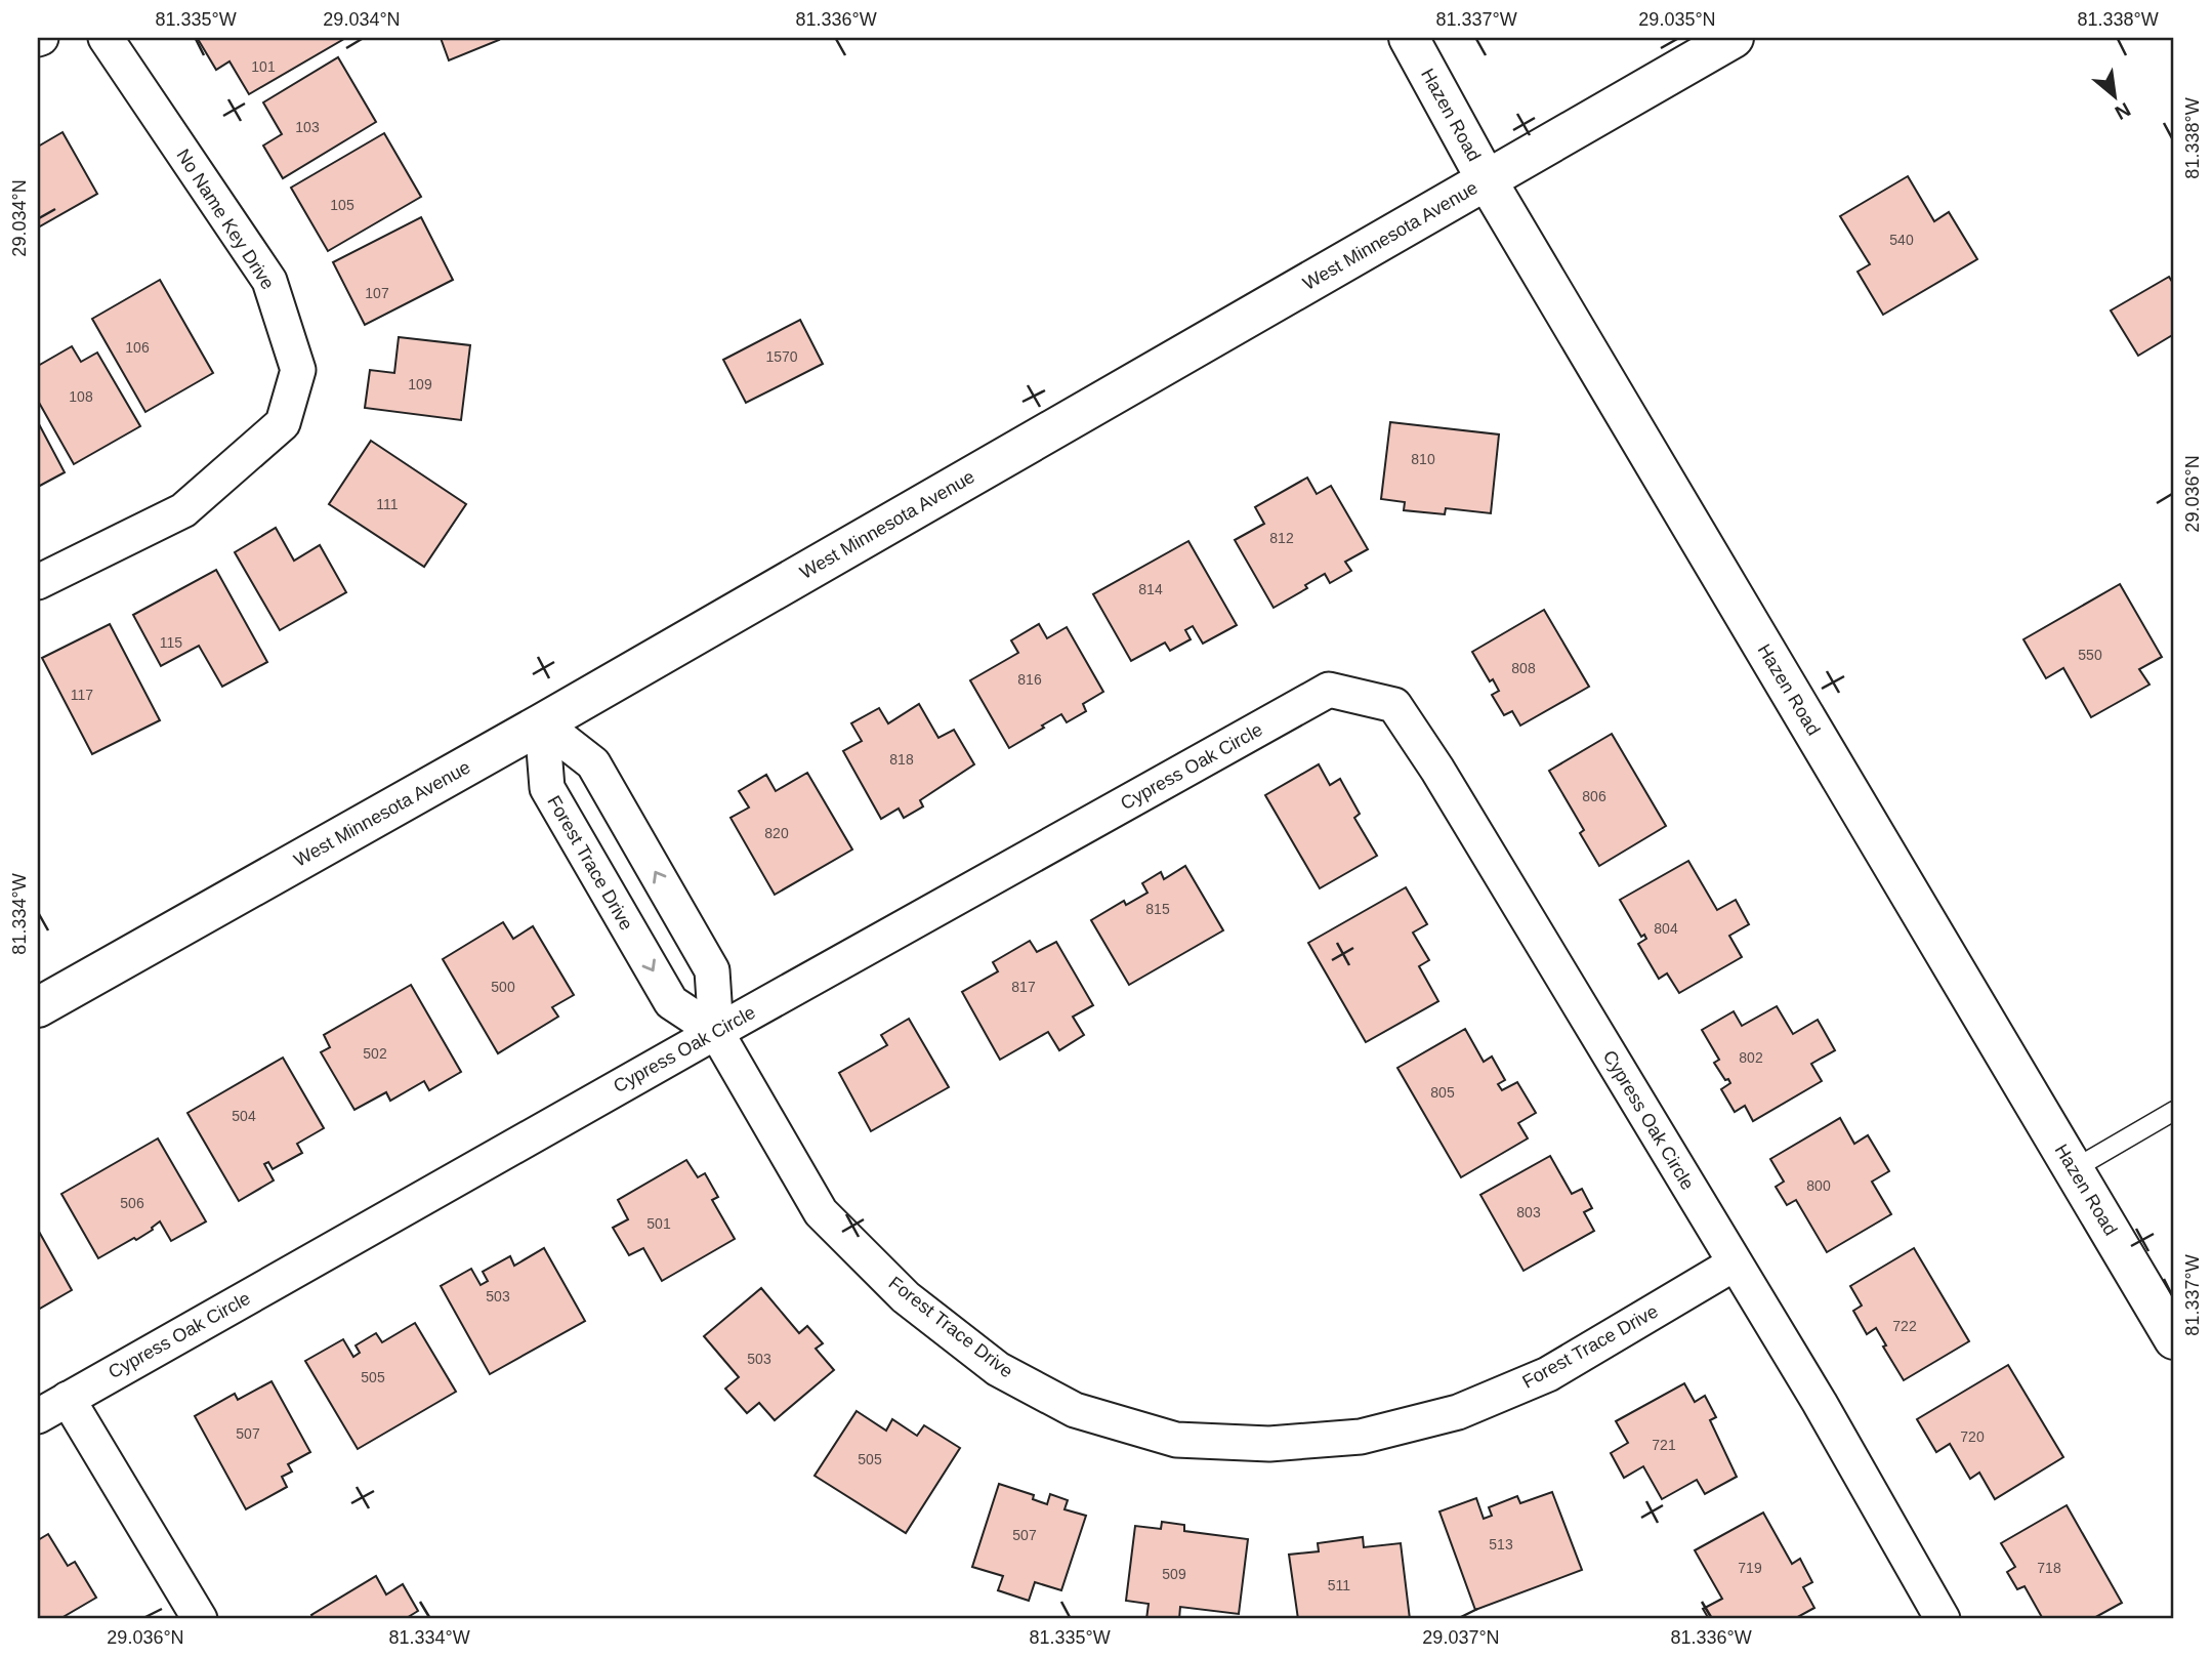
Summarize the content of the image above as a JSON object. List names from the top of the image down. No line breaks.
{"streets":{"street":["Hazen Road","No Name Key Drive","West Minnesota Avenue","Cypress Oak Circle","Forest Trace Drive"]},"crossings":[["Hazen Road","West Minnesota Avenue"],["West Minnesota Avenue","Forest Trace Drive"],["Cypress Oak Circle","Forest Trace Drive"]],"house_numbers":["101","103","105","540","107","106","1570","109","108","810","111","812","814","115","550","808","816","117","818","806","820","815","804","500","817","502","802","805","504","800","506","803","501","503","722","503","505","507","720","721","505","507","513","719","718","509","511"],"north":"bottom right","coordinates":["81.335°W","29.034°N","81.336°W","81.337°W","29.035°N","81.338°W","29.036°N","81.334°W","29.037°N"]}
